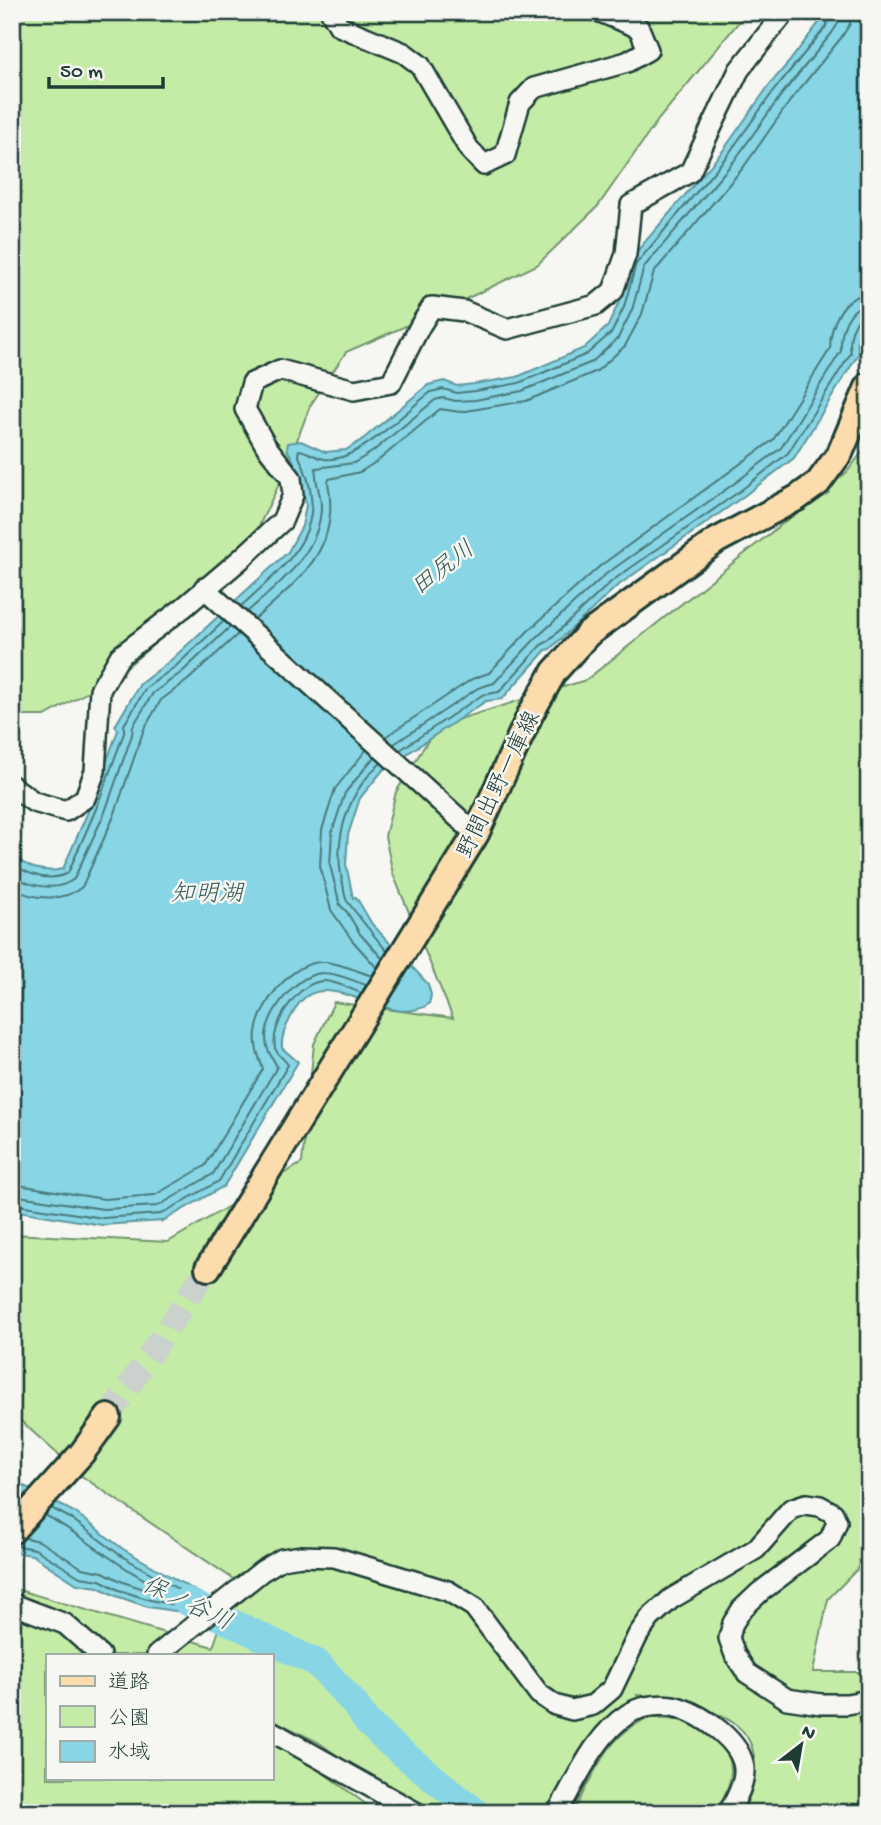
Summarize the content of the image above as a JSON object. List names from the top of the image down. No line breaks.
{"streets":{"main road":["野間出野一庫線"]},"water":["田尻川","知明湖","保ノ谷川"],"legend":["道路","公園","水域"],"scale_bar":"50 m","north":"top right"}
